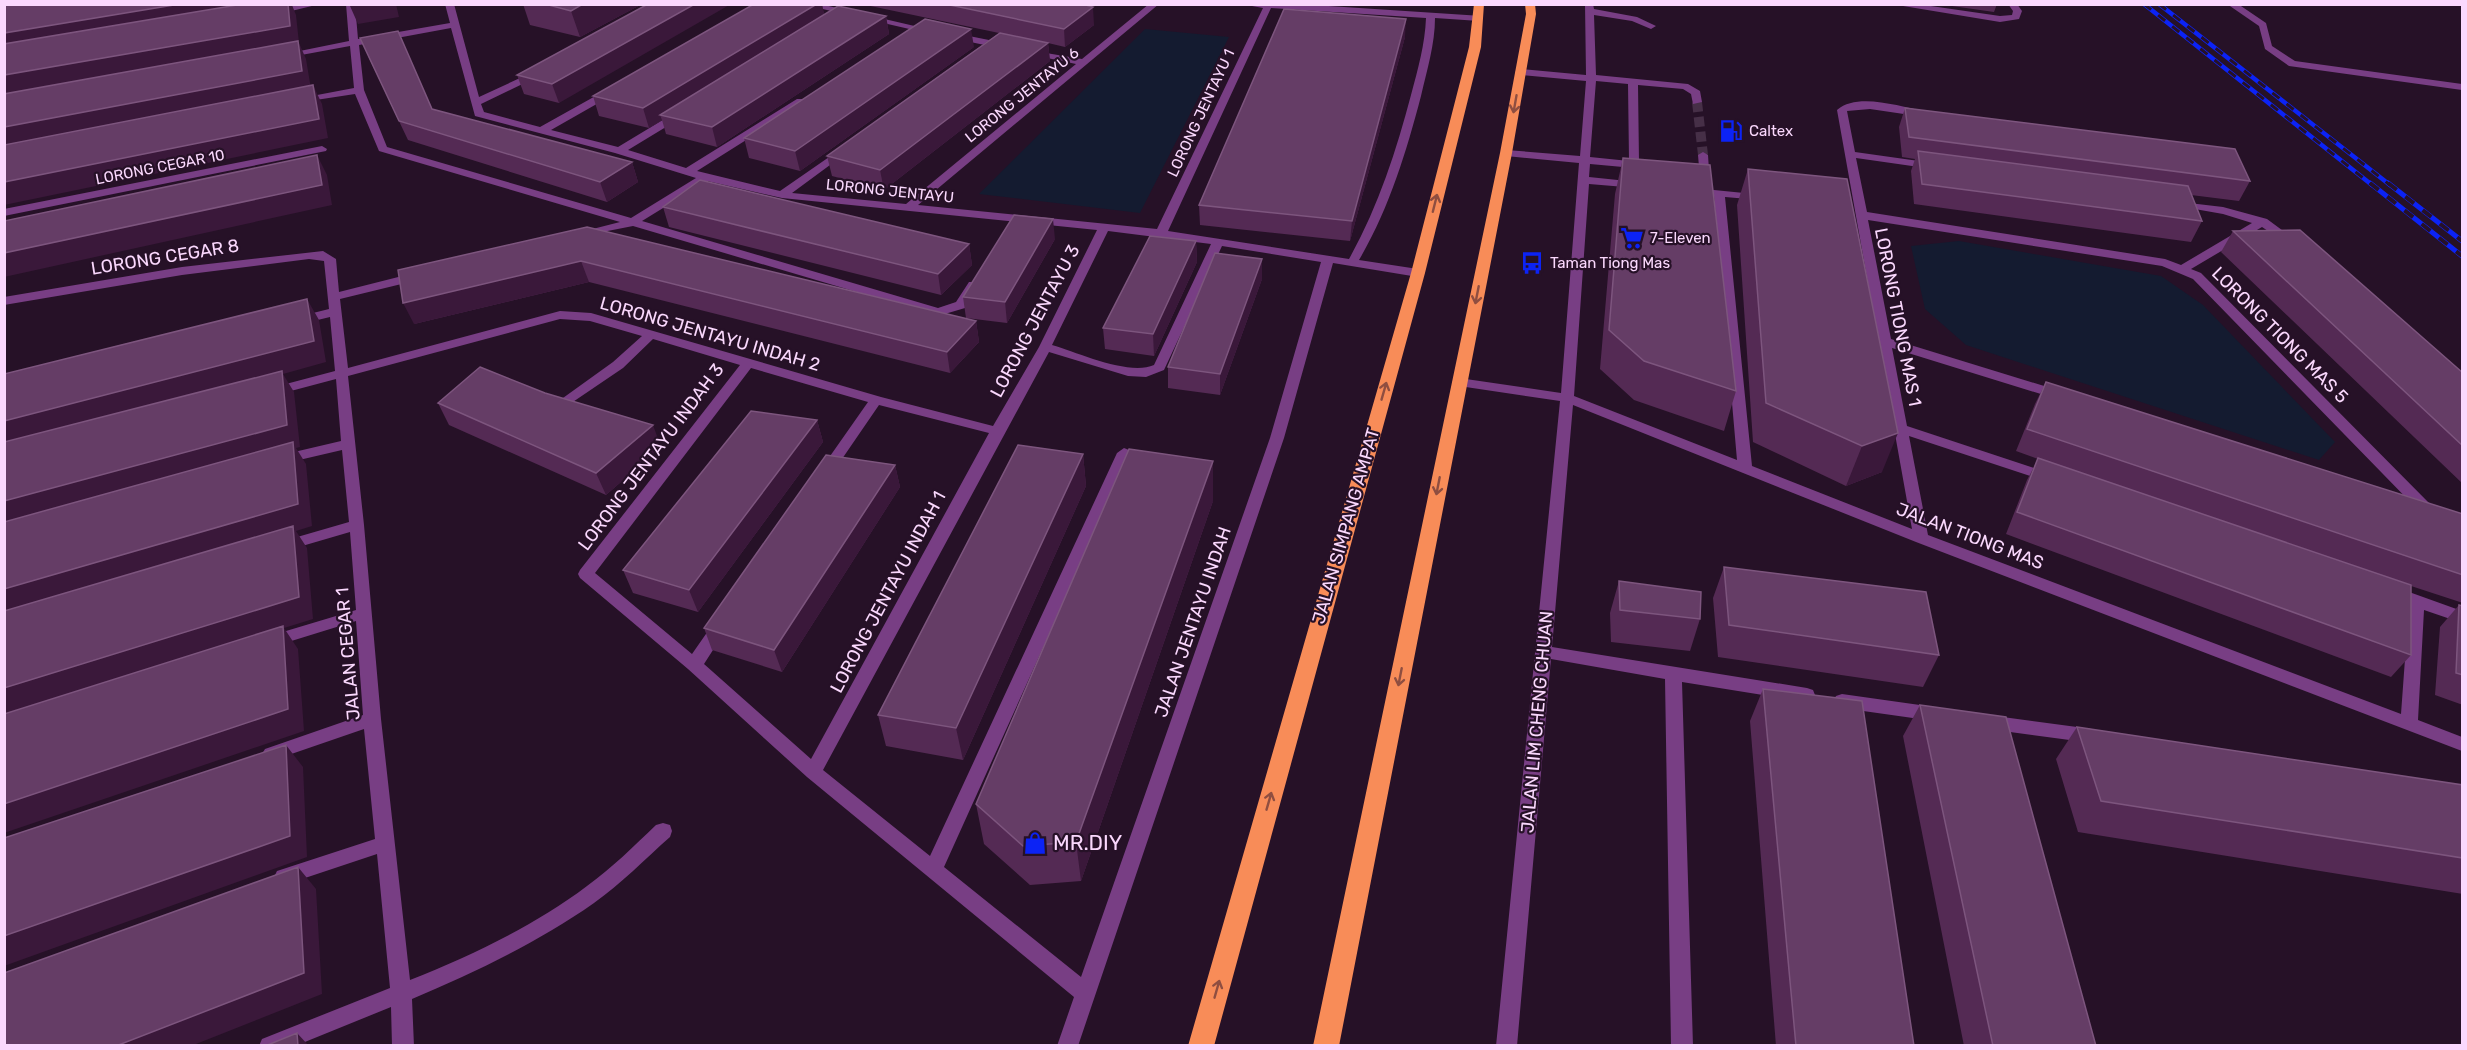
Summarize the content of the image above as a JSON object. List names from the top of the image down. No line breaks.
{"streets":{"highway":["JALAN SIMPANG AMPAT"],"street":["LORONG JENTAYU 6","LORONG JENTAYU 1","LORONG CEGAR 10","LORONG JENTAYU","LORONG CEGAR 8","LORONG TIONG MAS 1","LORONG JENTAYU 3","LORONG JENTAYU INDAH 2","LORONG TIONG MAS 5","LORONG JENTAYU INDAH 3","JALAN TIONG MAS","LORONG JENTAYU INDAH 1","JALAN JENTAYU INDAH","JALAN CEGAR 1","JALAN LIM CHENG CHUAN"]},"crossings":[["LORONG JENTAYU 6","LORONG JENTAYU"],["LORONG JENTAYU 1","LORONG JENTAYU"],["LORONG JENTAYU","LORONG JENTAYU 3"],["LORONG JENTAYU","JALAN SIMPANG AMPAT"],["LORONG JENTAYU","JALAN JENTAYU INDAH"],["LORONG CEGAR 8","JALAN CEGAR 1"],["LORONG TIONG MAS 1","LORONG TIONG MAS 5"],["LORONG TIONG MAS 1","JALAN TIONG MAS"],["LORONG JENTAYU 3","LORONG JENTAYU INDAH 2"],["LORONG JENTAYU 3","LORONG JENTAYU INDAH 1"],["LORONG JENTAYU INDAH 2","LORONG JENTAYU INDAH 3"],["LORONG JENTAYU INDAH 2","LORONG JENTAYU INDAH 1"],["LORONG JENTAYU INDAH 2","JALAN CEGAR 1"],["JALAN TIONG MAS","JALAN LIM CHENG CHUAN"]],"places":{"fuel station":["Caltex"],"supermarket":["7-Eleven"],"bus stop":["Taman Tiong Mas"],"shop":["MR.DIY"]}}
